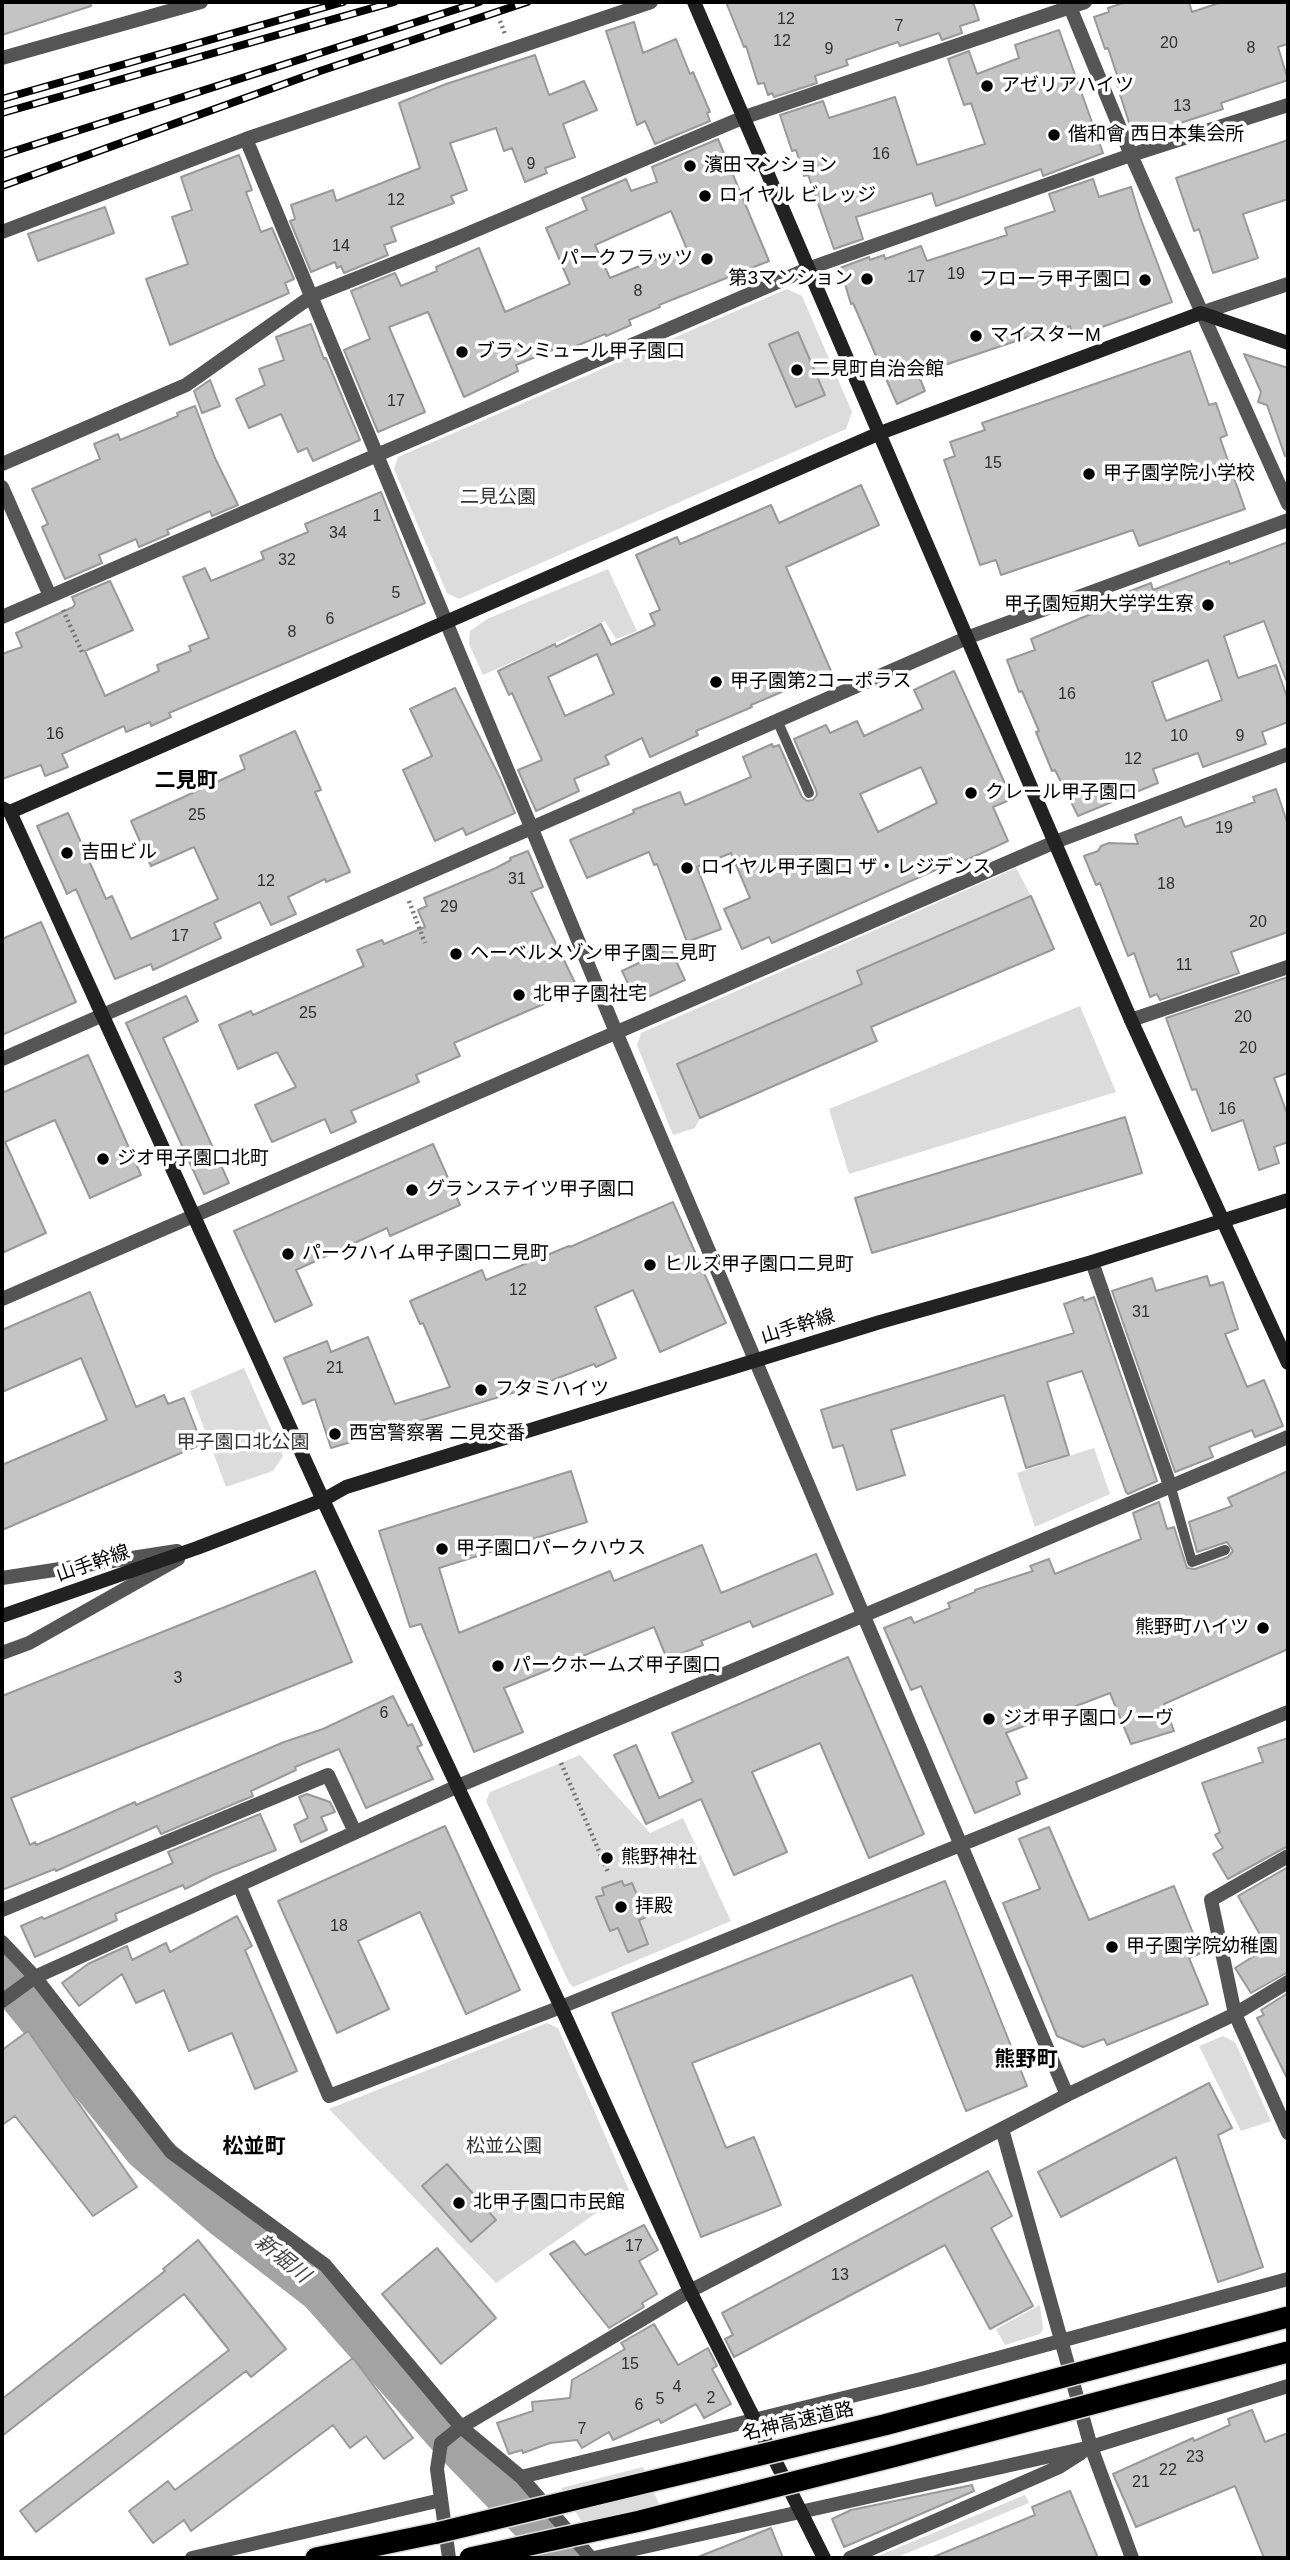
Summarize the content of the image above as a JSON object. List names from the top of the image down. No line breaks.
{"streets":{"highway":["名神高速道路"],"street":["山手幹線"]},"districts":["二見町","熊野町","松並町"],"water":["新堀川"],"parks":["二見公園","甲子園口北公園","松並公園"],"places":["アゼリアハイツ","偕和會 西日本集会所","濱田マンション","ロイヤル ビレッジ","パークフラッツ","第3マンション","フローラ甲子園口","マイスターM","ブランミュール甲子園口","二見町自治会館","甲子園学院小学校","甲子園短期大学学生寮","甲子園第2コーポラス","クレール甲子園口","吉田ビル","ロイヤル甲子園口 ザ・レジデンス","ヘーベルメゾン甲子園二見町","北甲子園社宅","ジオ甲子園口北町","グランステイツ甲子園口","パークハイム甲子園口二見町","ヒルズ甲子園口二見町","フタミハイツ","西宮警察署 二見交番","甲子園口パークハウス","熊野町ハイツ","パークホームズ甲子園口","ジオ甲子園口ノーヴ","熊野神社","拝殿","甲子園学院幼稚園","北甲子園口市民館"],"house_numbers":["12","7","12","20","8","9","13","16","9","12","14","19","17","8","17","15","1","34","32","5","6","8","16","16","10","9","12","25","19","31","12","18","29","20","17","11","25","20","20","16","12","31","21","3","6","18","17","13","15","4","2","5","6","7","23","22","21"]}
